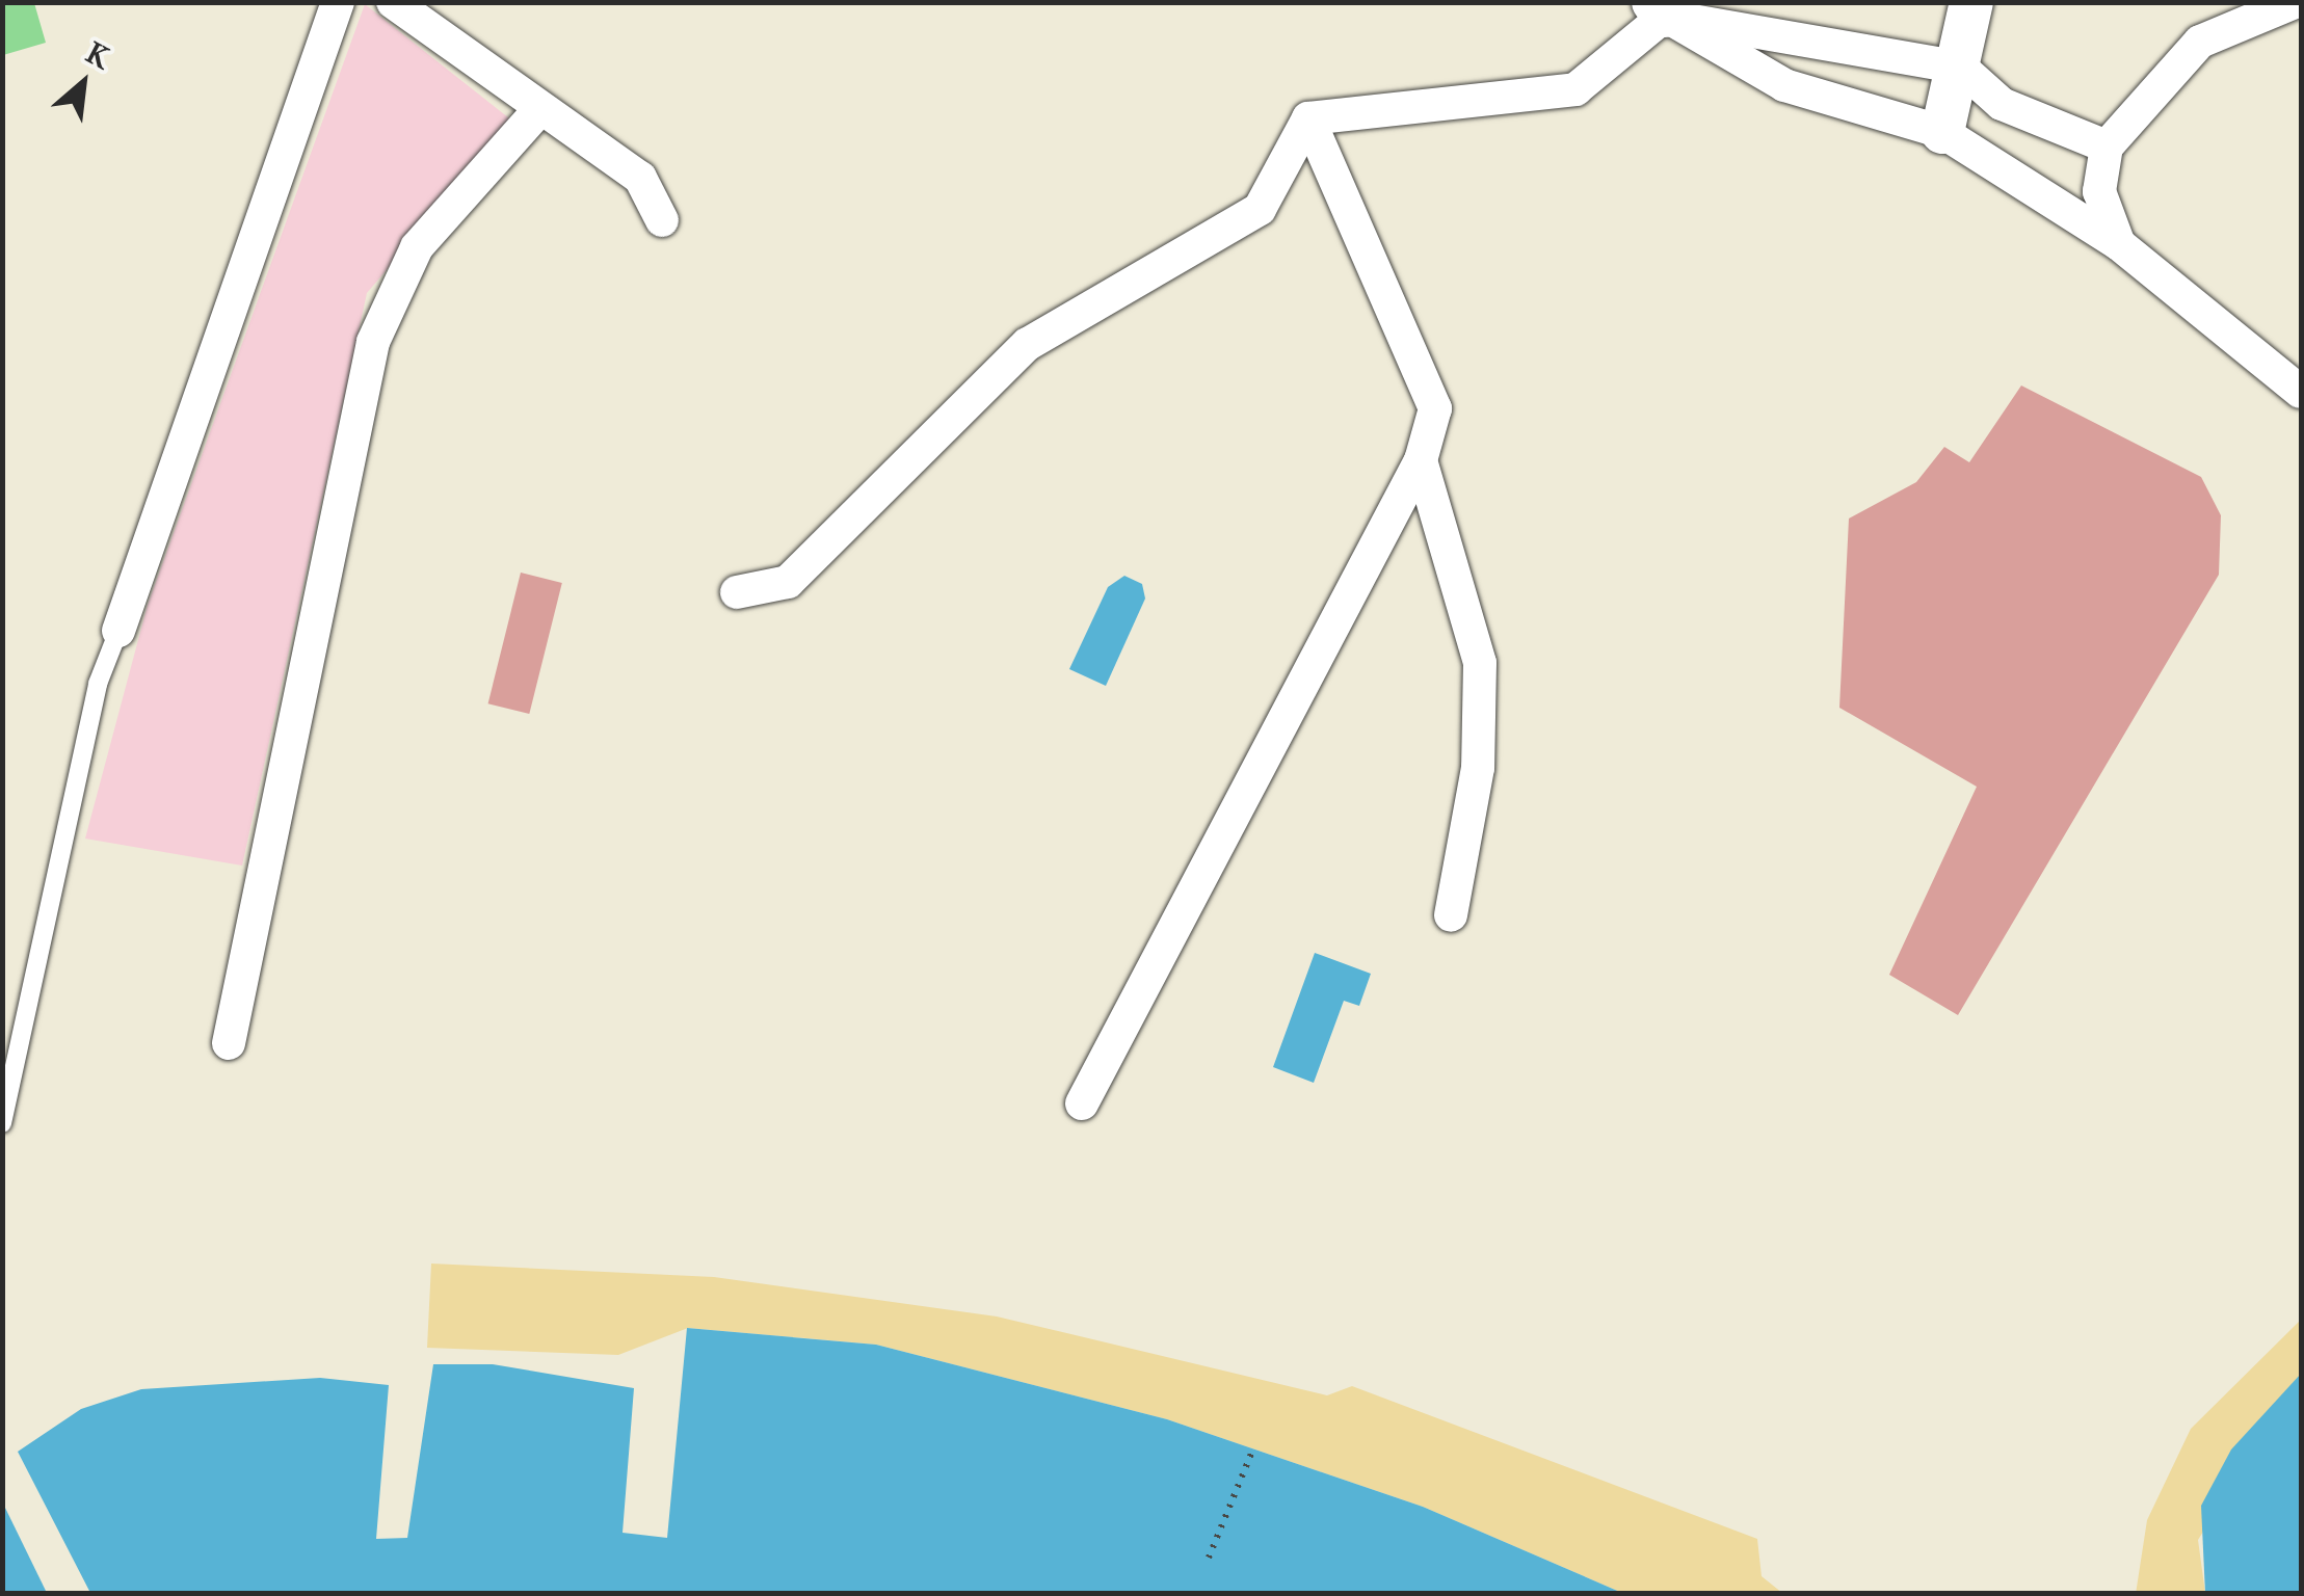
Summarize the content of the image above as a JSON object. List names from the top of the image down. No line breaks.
{"north":"top right"}
